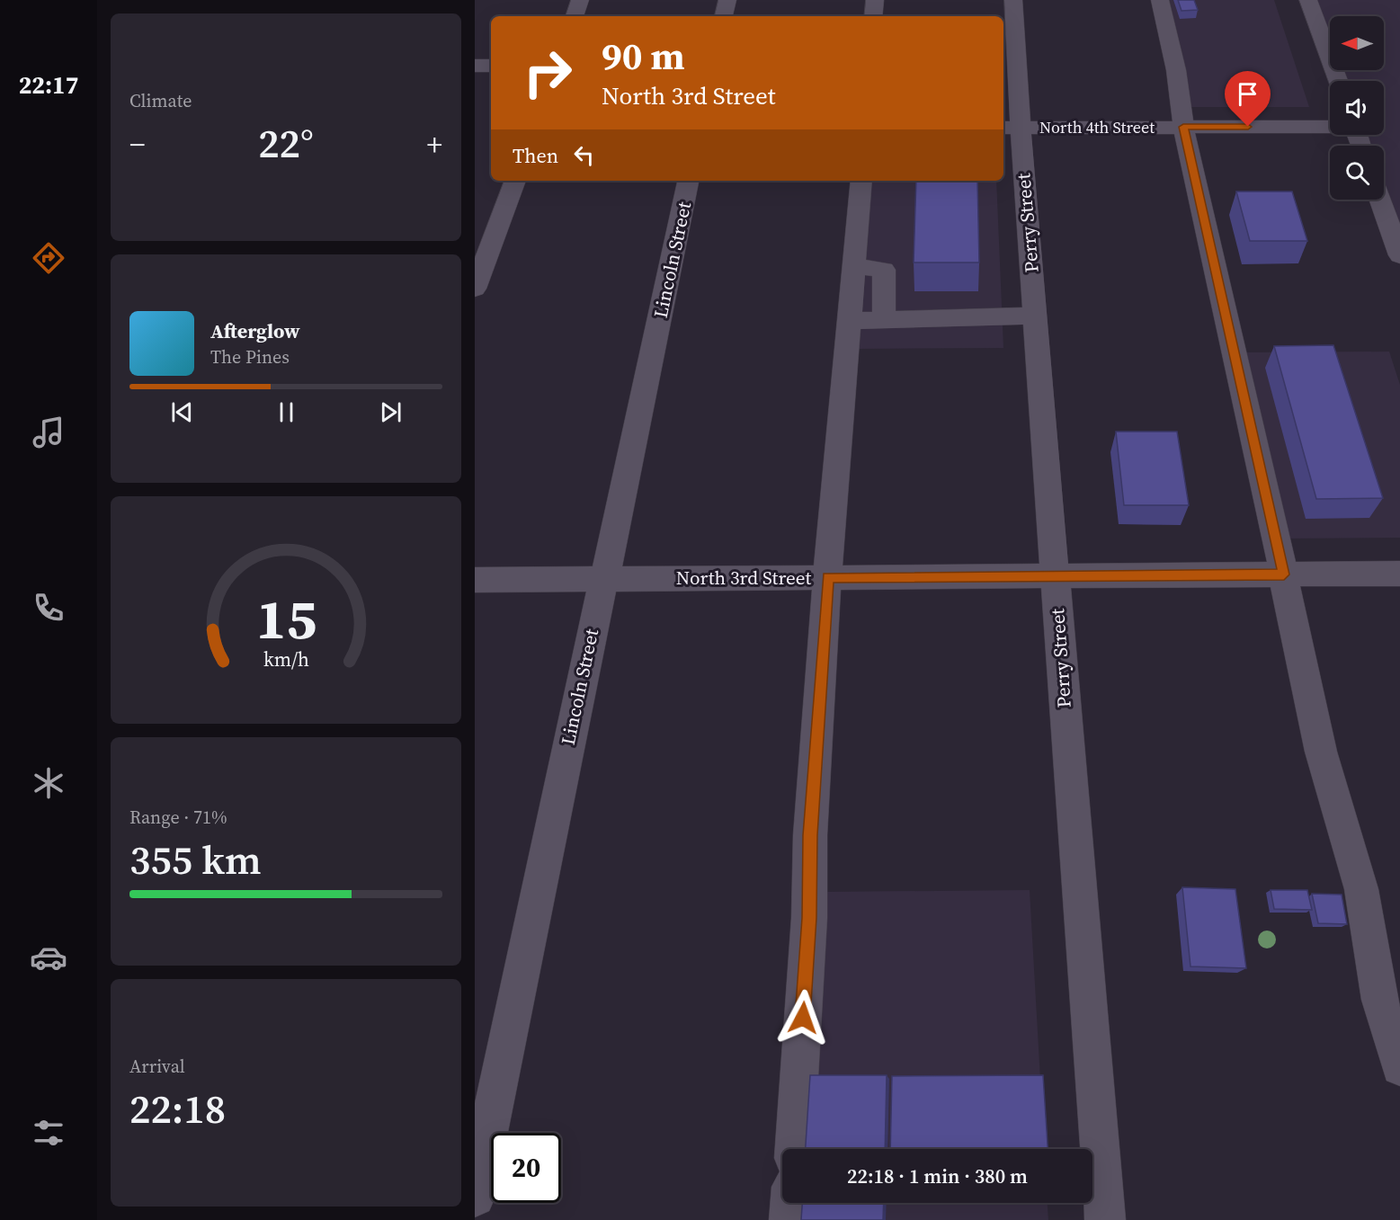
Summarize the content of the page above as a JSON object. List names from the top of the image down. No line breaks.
{"streets":{"street":["North 4th Street","Perry Street","Lincoln Street","North 3rd Street"]},"crossings":[["North 4th Street","Perry Street"],["Perry Street","North 3rd Street"],["Lincoln Street","North 3rd Street"]],"north":"left","page":{"tabs":"22:17","tile":["Climate",["Range · 71%","355 km"],["Arrival","22:18"]],"turn":["90 m","North 3rd Street"],"heat":["−","22°","+"],"then":"Then","song":["Afterglow","The Pines"],"limit":"20","trip":"22:18 · 1 min · 380 m","gauge":["15","km/h"]}}
